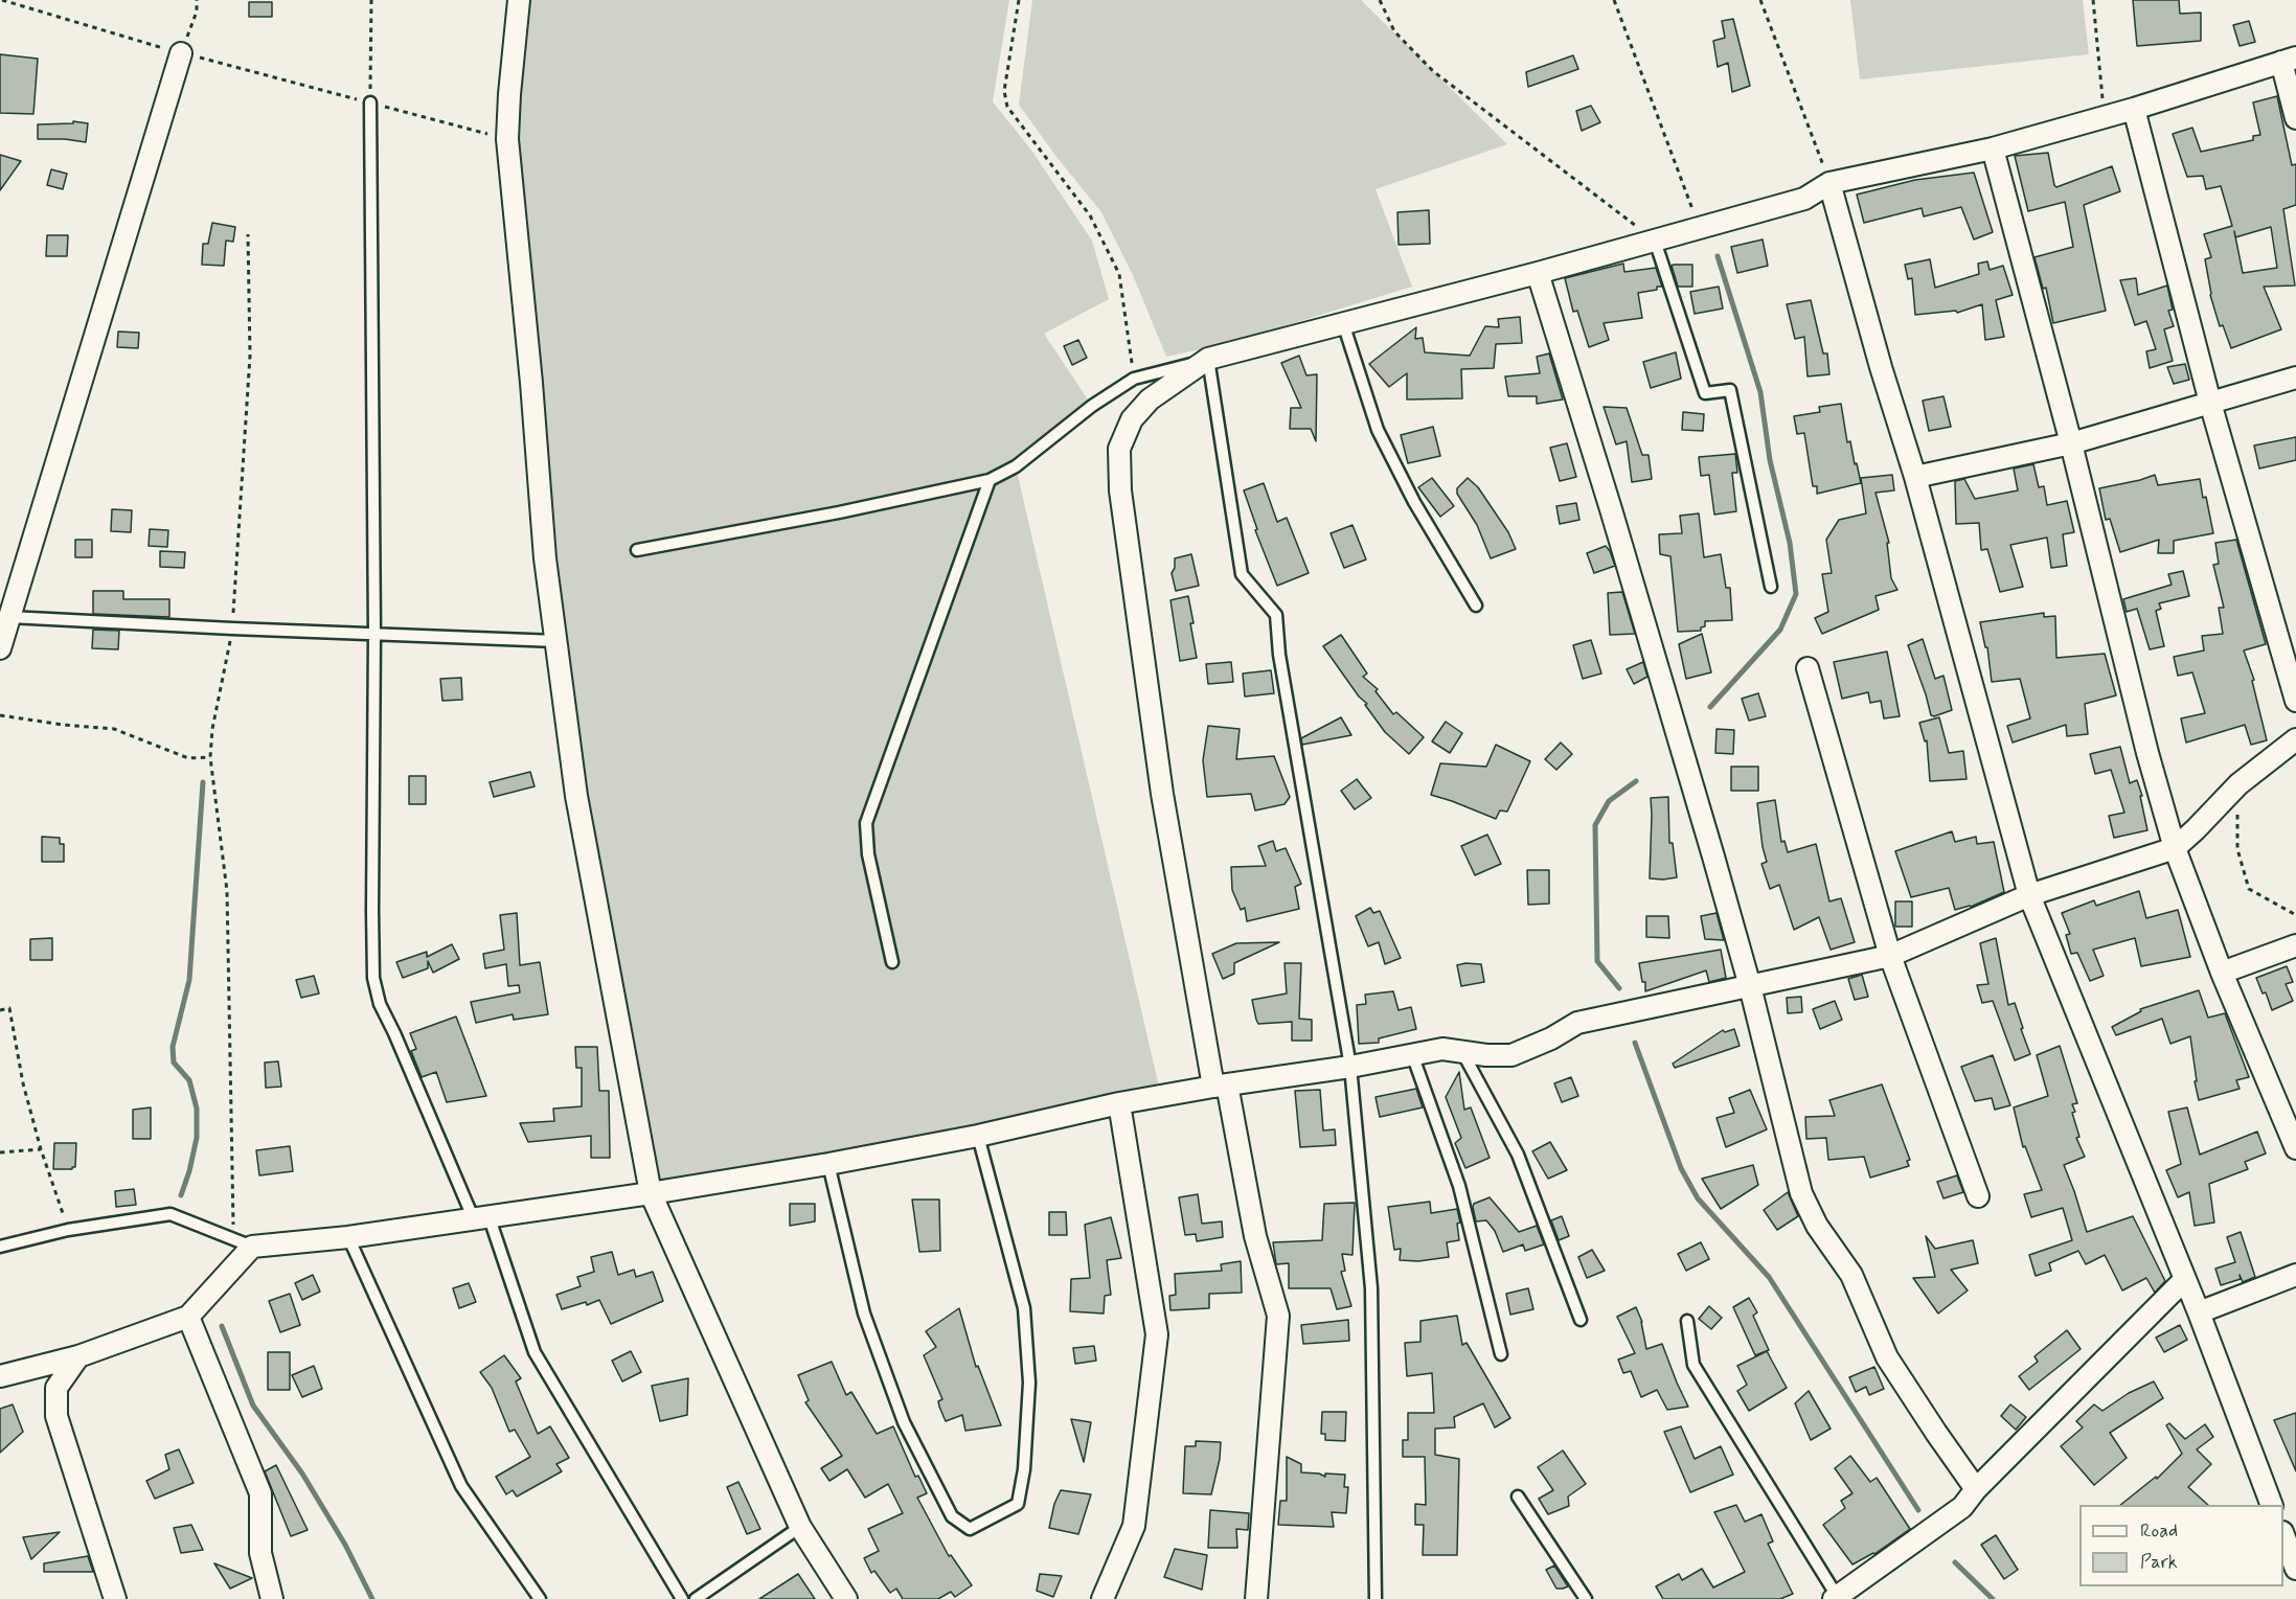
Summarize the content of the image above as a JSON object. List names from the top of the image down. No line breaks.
{"legend":["Road","Park"]}
